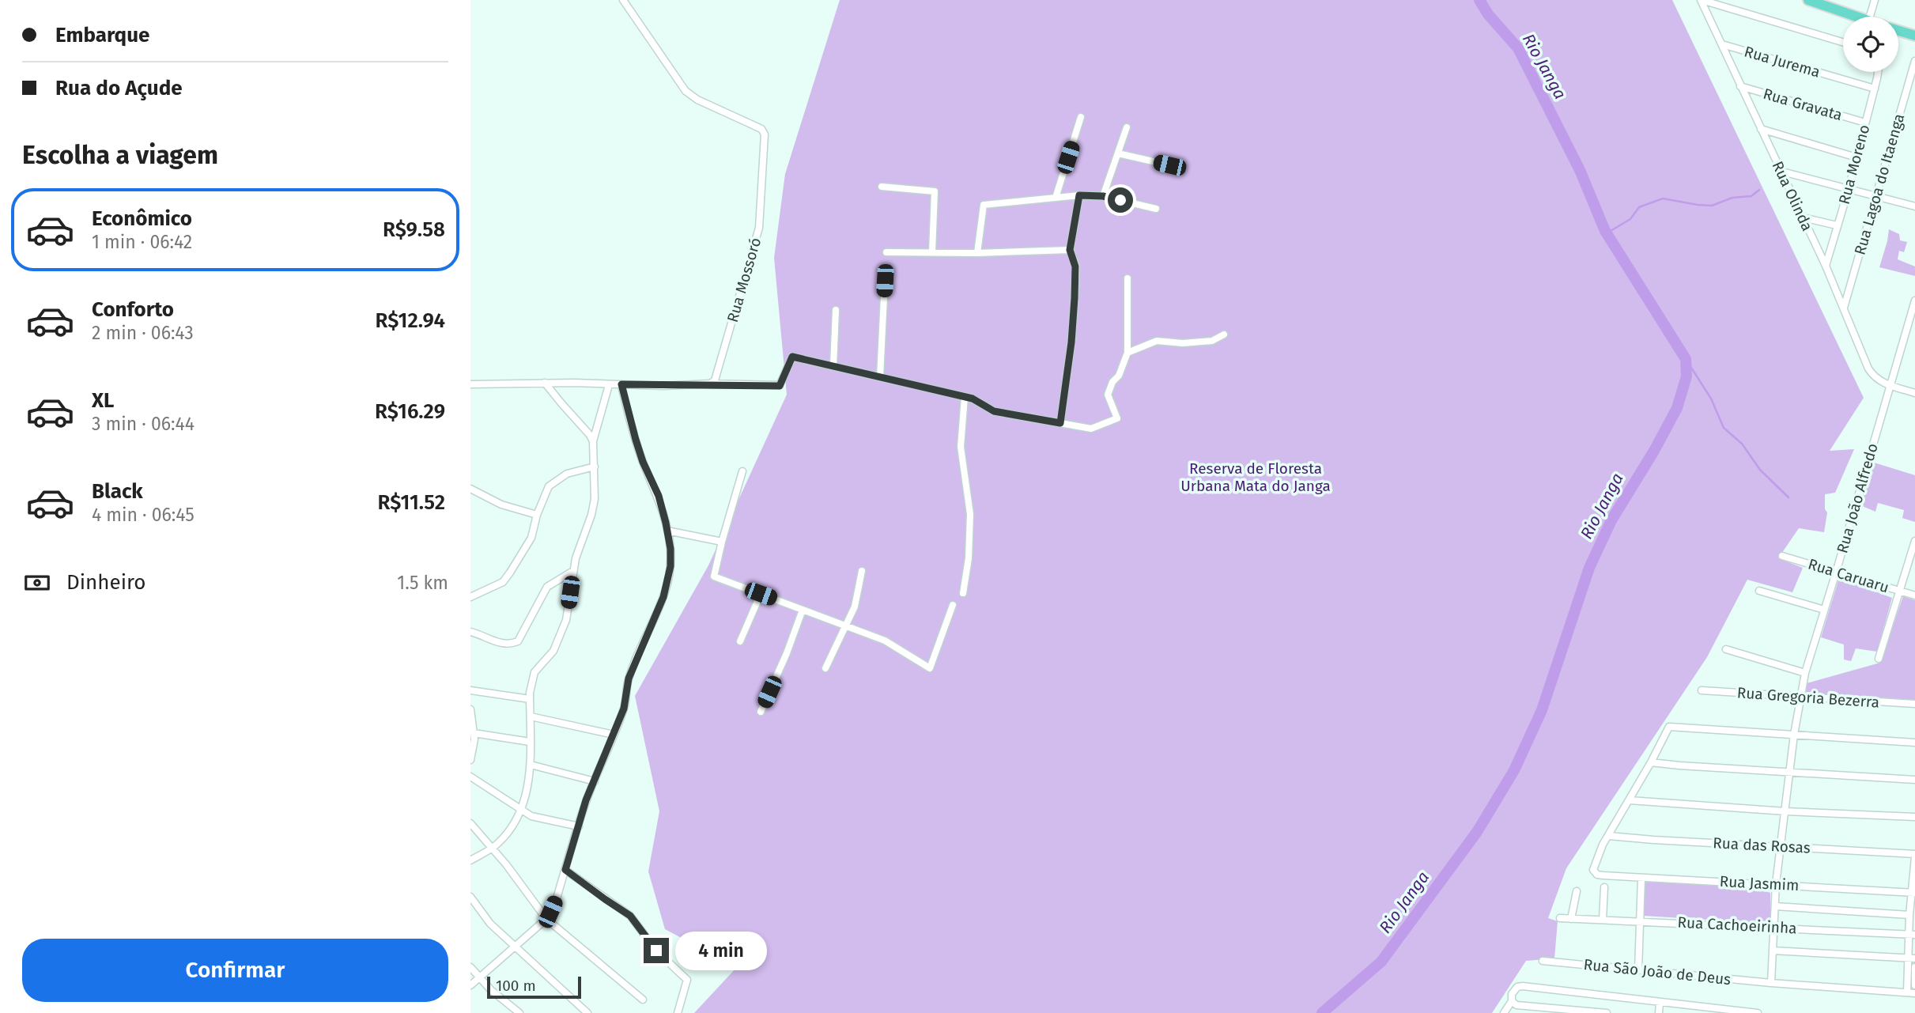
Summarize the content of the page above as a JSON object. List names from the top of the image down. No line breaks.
{"streets":{"street":["Rua Jurema","Rua Gravata","Rua Moreno","Rua Lagoa do Itaenga","Rua Olinda","Rua Mossoró","Rua João Alfredo","Rua Caruaru","Rua Gregoria Bezerra","Rua das Rosas","Rua Jasmim","Rua Cachoeirinha","Rua São João de Deus"]},"crossings":[["Rua Jurema","Rua Moreno"],["Rua Jurema","Rua Olinda"],["Rua Gravata","Rua Moreno"],["Rua Gravata","Rua Olinda"],["Rua Moreno","Rua Olinda"],["Rua Lagoa do Itaenga","Rua Olinda"],["Rua Olinda","Rua João Alfredo"],["Rua João Alfredo","Rua Caruaru"],["Rua João Alfredo","Rua Gregoria Bezerra"],["Rua das Rosas","Rua Jasmim"]],"water":["Rio Janga"],"parks":["Reserva de Floresta Urbana Mata do Janga"],"scale_bar":"100 m","page":{"banner":["Embarque","Rua do Açude"],"heading":"Escolha a viagem","list":[{"name":"Econômico","note":"1 min · 06:42","value":"R$9.58"},{"name":"Conforto","note":"2 min · 06:43","value":"R$12.94"},{"name":"XL","note":"3 min · 06:44","value":"R$16.29"},{"name":"Black","note":"4 min · 06:45","value":"R$11.52"}],"pay":["Dinheiro","1.5 km"],"buttons":"Confirmar","bubble":"4 min","scale":"100 m"}}
